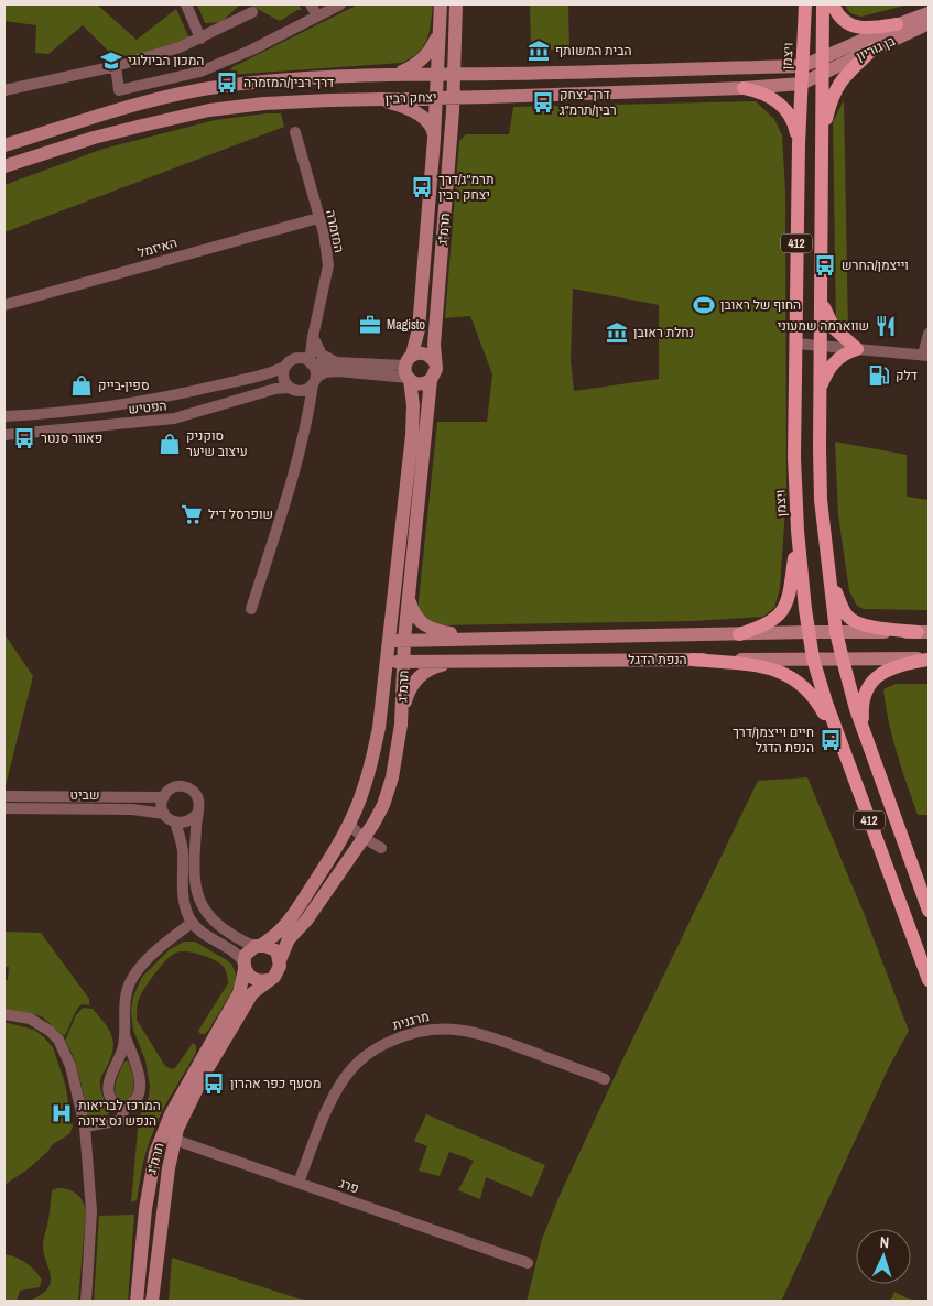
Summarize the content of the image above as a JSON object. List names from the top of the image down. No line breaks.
{"streets":{"main road":["בן גוריון","ויצמן","יצחק רבין","תרמ\"ג","412","הנפת הדגל"],"street":["המזמרה","האיזמל","הפטיש","שביט","מרגנית","פרג"]},"crossings":[["בן גוריון","יצחק רבין"],["בן גוריון","412"],["ויצמן","יצחק רבין"],["ויצמן","הנפת הדגל"],["יצחק רבין","תרמ\"ג"],["יצחק רבין","412"],["תרמ\"ג","הנפת הדגל"],["תרמ\"ג","פרג"],["המזמרה","האיזמל"],["המזמרה","הפטיש"],["412","הנפת הדגל"],["מרגנית","פרג"]],"places":{"museum":["הבית המשותף","נחלת ראובן"],"school or university":["המכון הביולוגי"],"bus stop":["דרך רבין/המזמרה","דרך יצחק רבין/תרמ״ג","תרמ״ג/דרך יצחק רבין","וייצמן/החרש","פאוור סנטר","חיים וייצמן/דרך הנפת הדגל","מסעף כפר אהרון"],"sports":["החוף של ראובן"],"office":["Magisto"],"restaurant":["שווארמה שמעוני"],"fuel station":["דלק"],"shop":["ספין-בייק","סוקניק עיצוב שיער"],"supermarket":["שופרסל דיל"],"hospital":["המרכז לבריאות הנפש נס ציונה"]},"north":"top"}
